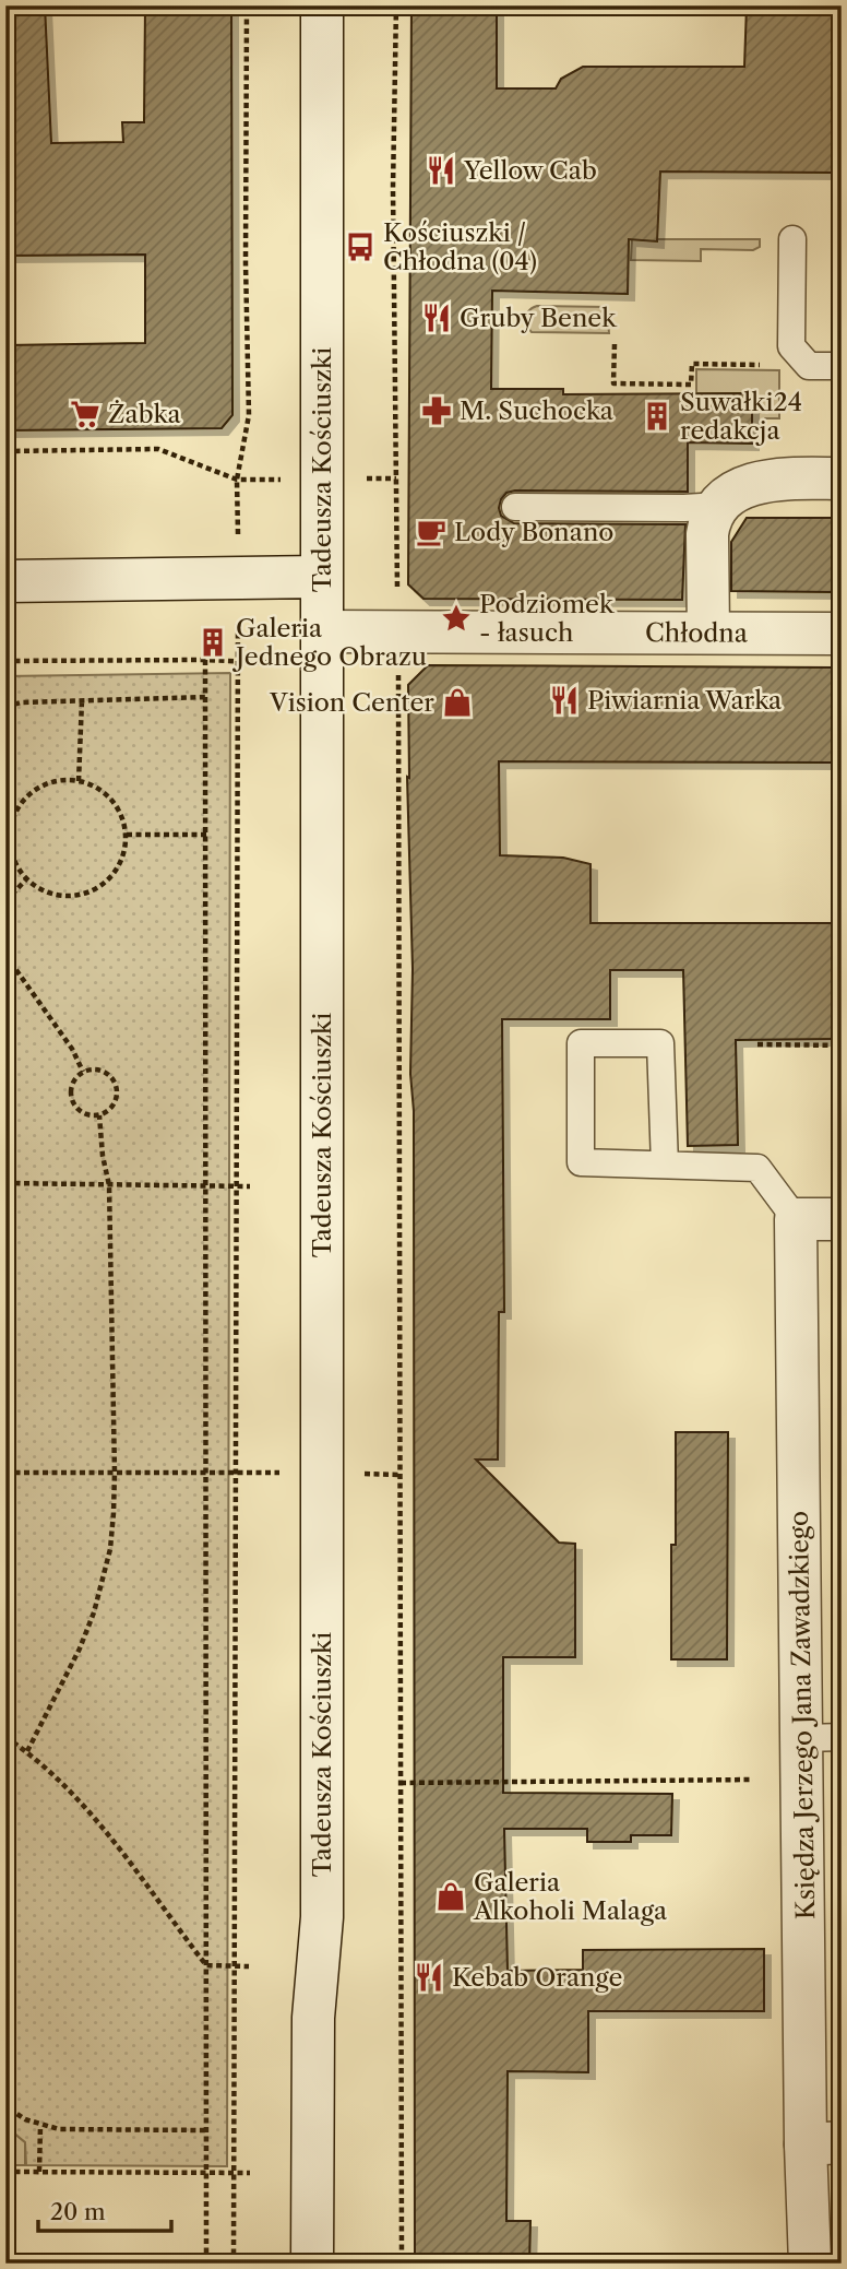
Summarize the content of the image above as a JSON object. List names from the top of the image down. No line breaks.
{"streets":{"street":["Tadeusza Kościuszki","Chłodna","Księdza Jerzego Jana Zawadzkiego"]},"crossings":[["Tadeusza Kościuszki","Chłodna"]],"places":{"restaurant":["Yellow Cab","Gruby Benek","Piwiarnia Warka","Kebab Orange"],"bus stop":["Kościuszki / Chłodna (04)"],"pharmacy":["M. Suchocka"],"supermarket":["Żabka"],"building":["Suwałki24 redakcja","Galeria Jednego Obrazu"],"cafe":["Lody Bonano"],"place":["Podziomek - łasuch"],"shop":["Vision Center","Galeria Alkoholi Malaga"]},"scale_bar":"20 m"}
